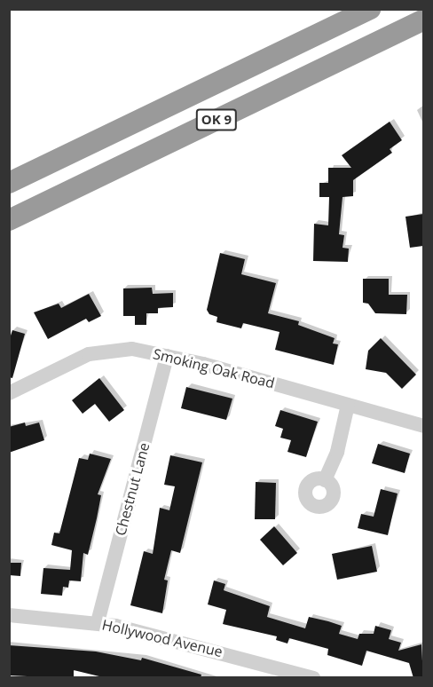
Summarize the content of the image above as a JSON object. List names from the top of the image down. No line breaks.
{"streets":{"highway":["OK 9"],"street":["Smoking Oak Road","Chestnut Lane","Hollywood Avenue"]},"crossings":[["Smoking Oak Road","Chestnut Lane"],["Chestnut Lane","Hollywood Avenue"]]}
